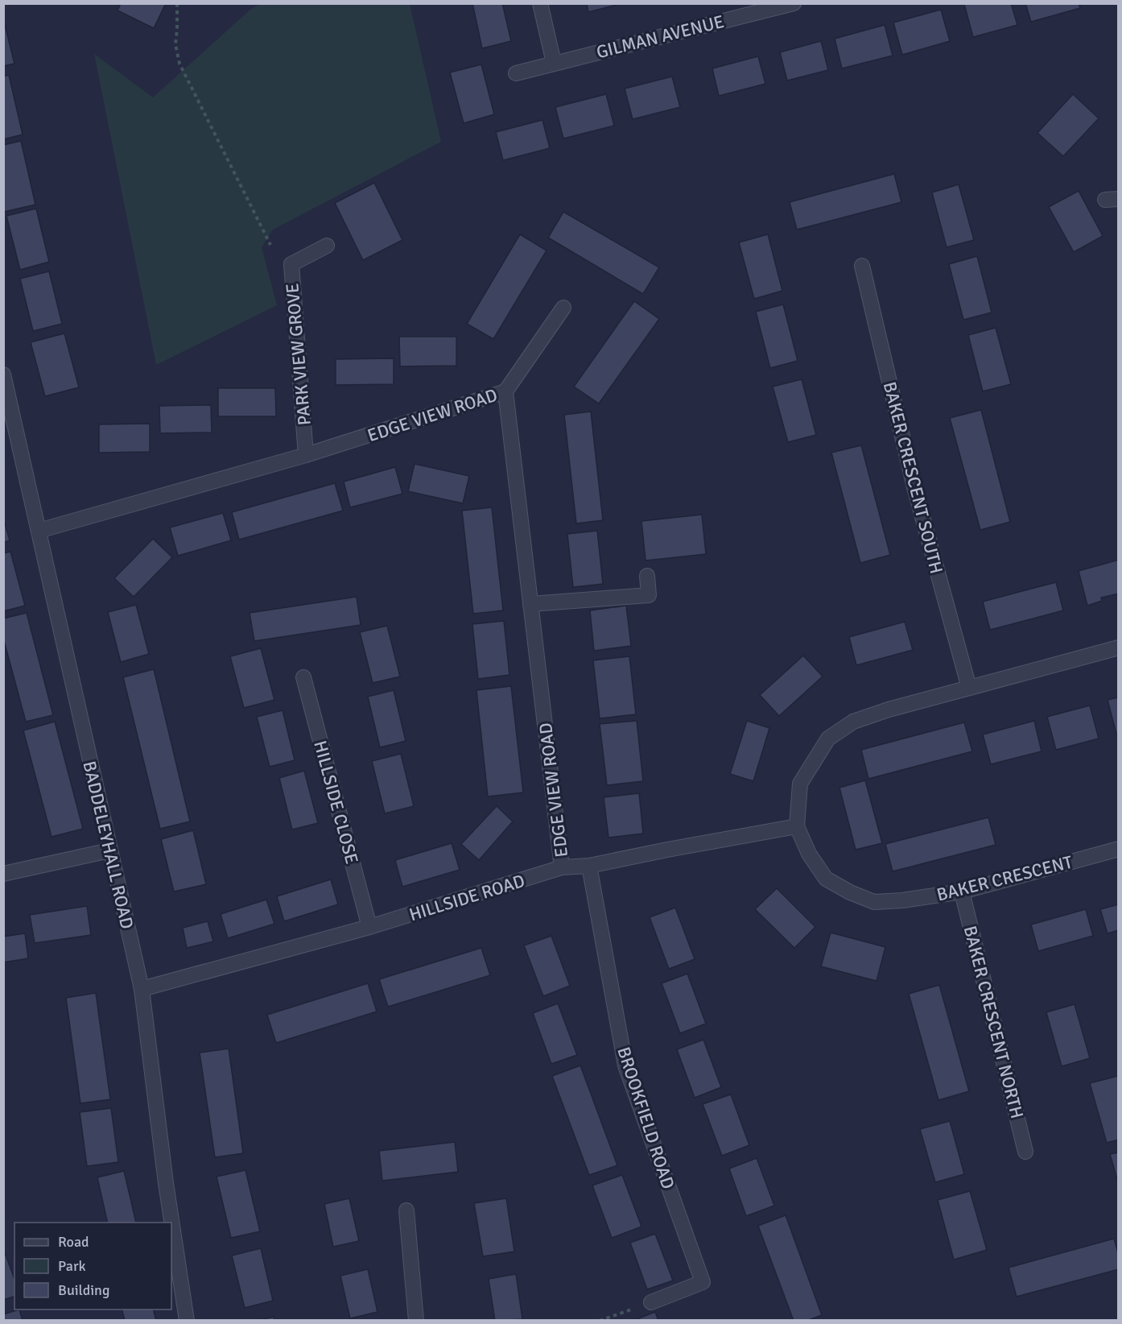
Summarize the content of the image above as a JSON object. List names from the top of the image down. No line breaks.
{"streets":{"street":["GILMAN AVENUE","PARK VIEW GROVE","EDGE VIEW ROAD","BAKER CRESCENT SOUTH","HILLSIDE CLOSE","BADDELEYHALL ROAD","BAKER CRESCENT","HILLSIDE ROAD","BAKER CRESCENT NORTH","BROOKFIELD ROAD"]},"crossings":[["PARK VIEW GROVE","EDGE VIEW ROAD"],["EDGE VIEW ROAD","BADDELEYHALL ROAD"],["EDGE VIEW ROAD","HILLSIDE ROAD"],["BAKER CRESCENT SOUTH","BAKER CRESCENT"],["HILLSIDE CLOSE","HILLSIDE ROAD"],["BADDELEYHALL ROAD","HILLSIDE ROAD"],["BAKER CRESCENT","HILLSIDE ROAD"],["BAKER CRESCENT","BAKER CRESCENT NORTH"],["HILLSIDE ROAD","BROOKFIELD ROAD"]],"legend":["Road","Park","Building"]}
